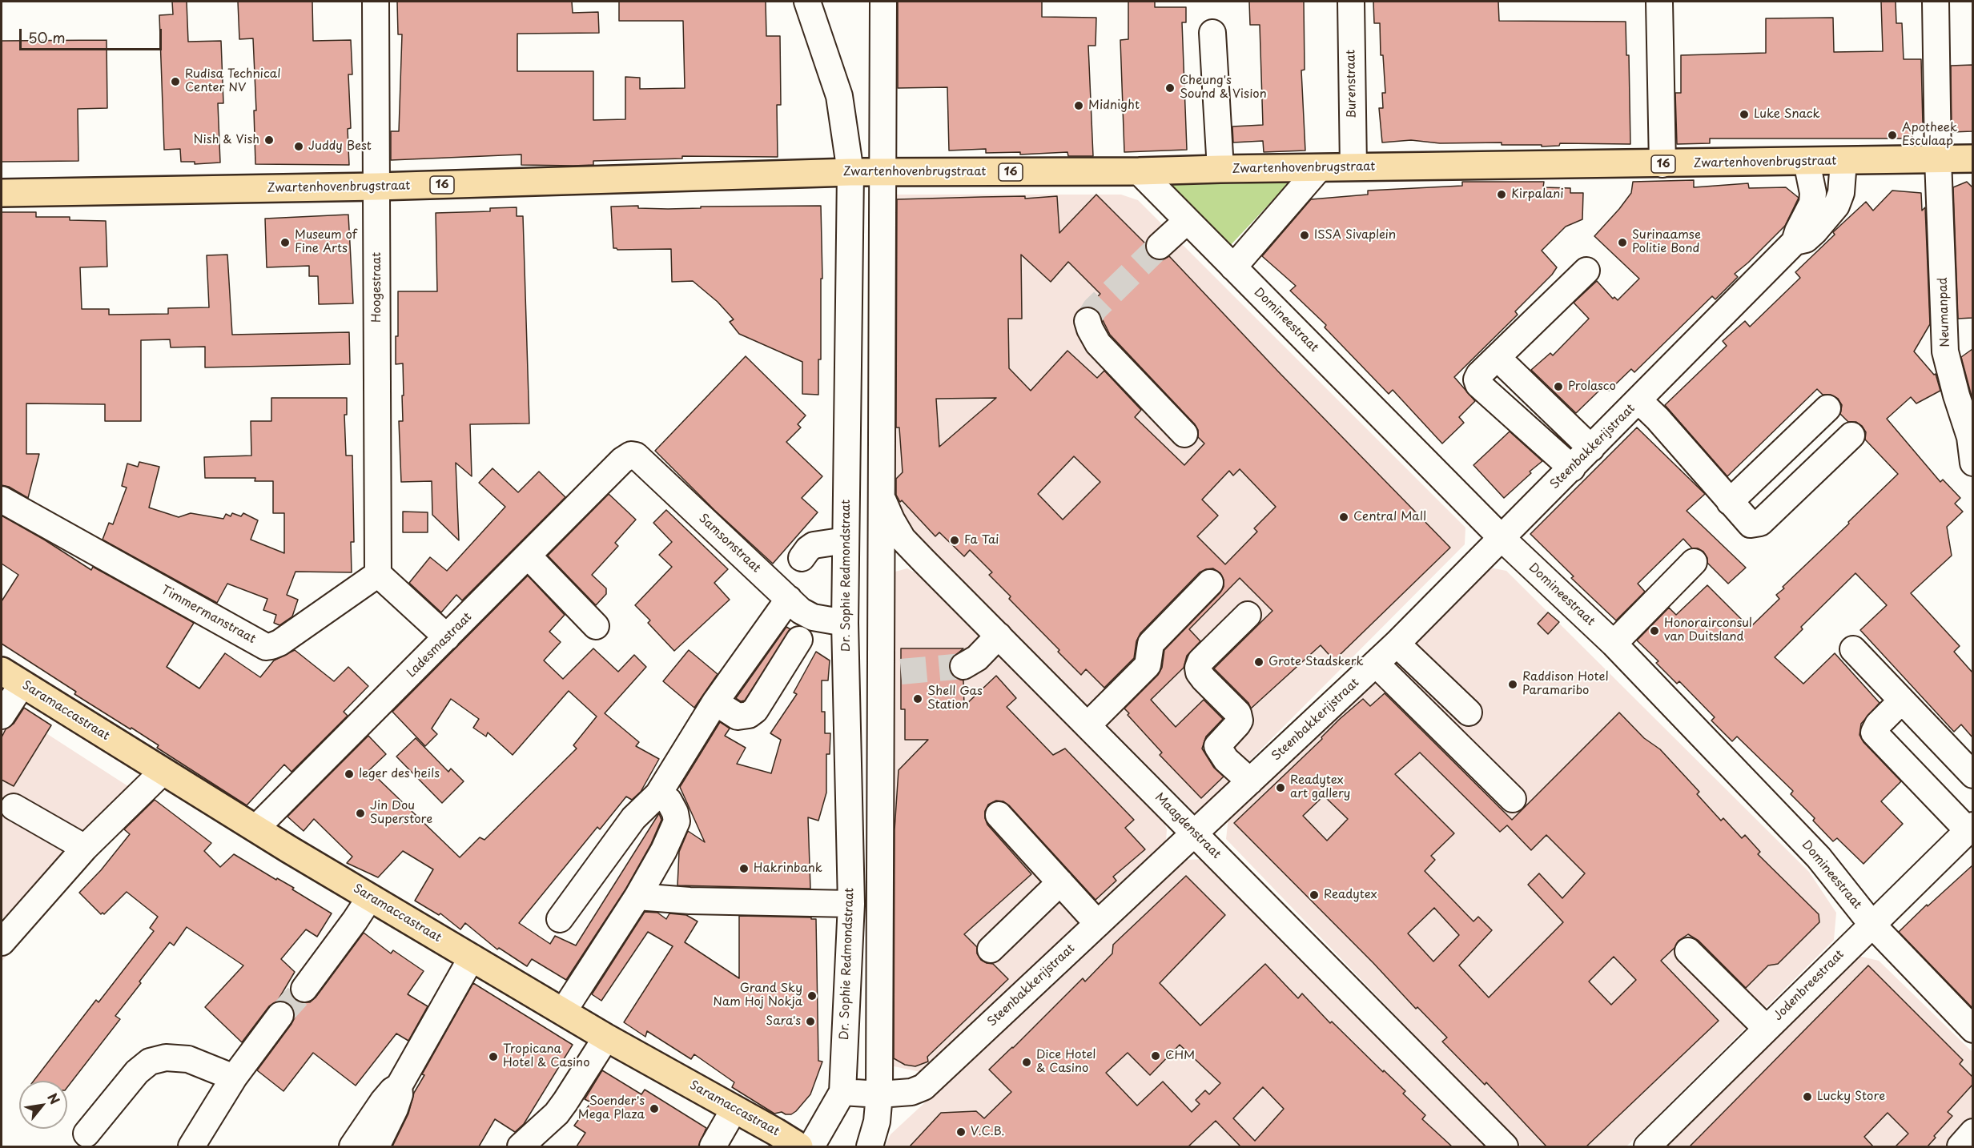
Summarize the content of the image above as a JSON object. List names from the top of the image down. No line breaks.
{"streets":{"main road":["Zwartenhovenbrugstraat","16","Saramaccastraat"],"street":["Burenstraat","Hoogestraat","Neumanpad","Domineestraat","Steenbakkerijstraat","Samsonstraat","Dr. Sophie Redmondstraat","Timmermanstraat","Ladesmastraat","Maagdenstraat","Jodenbreestraat"]},"crossings":[["Burenstraat","Zwartenhovenbrugstraat"],["Zwartenhovenbrugstraat","Hoogestraat"],["Zwartenhovenbrugstraat","Neumanpad"],["Zwartenhovenbrugstraat","Domineestraat"],["Zwartenhovenbrugstraat","Steenbakkerijstraat"],["Zwartenhovenbrugstraat","Dr. Sophie Redmondstraat"],["Hoogestraat","Timmermanstraat"],["Domineestraat","Steenbakkerijstraat"],["Domineestraat","Jodenbreestraat"],["Steenbakkerijstraat","Dr. Sophie Redmondstraat"],["Steenbakkerijstraat","Maagdenstraat"],["Samsonstraat","Dr. Sophie Redmondstraat"],["Samsonstraat","Ladesmastraat"],["Ladesmastraat","Saramaccastraat"]],"places":["Rudisa Technical Center NV","Cheung's Sound & Vision","Midnight","Luke Snack","Apotheek Esculaap","Nish & Vish","Juddy Best","Kirpalani","ISSA Sivaplein","Museum of Fine Arts","Surinaamse Politie Bond","Prolasco","Central Mall","Fa Tai","Honorairconsul van Duitsland","Grote Stadskerk","Raddison Hotel Paramaribo","Shell Gas Station","leger des heils","Readytex art gallery","Jin Dou Superstore","Hakrinbank","Readytex","Grand Sky Nam Hoj Nokja","Sara's","CHM","Tropicana Hotel & Casino","Dice Hotel & Casino","Lucky Store","Soender's Mega Plaza","V.C.B."],"scale_bar":"50 m","north":"top right"}
